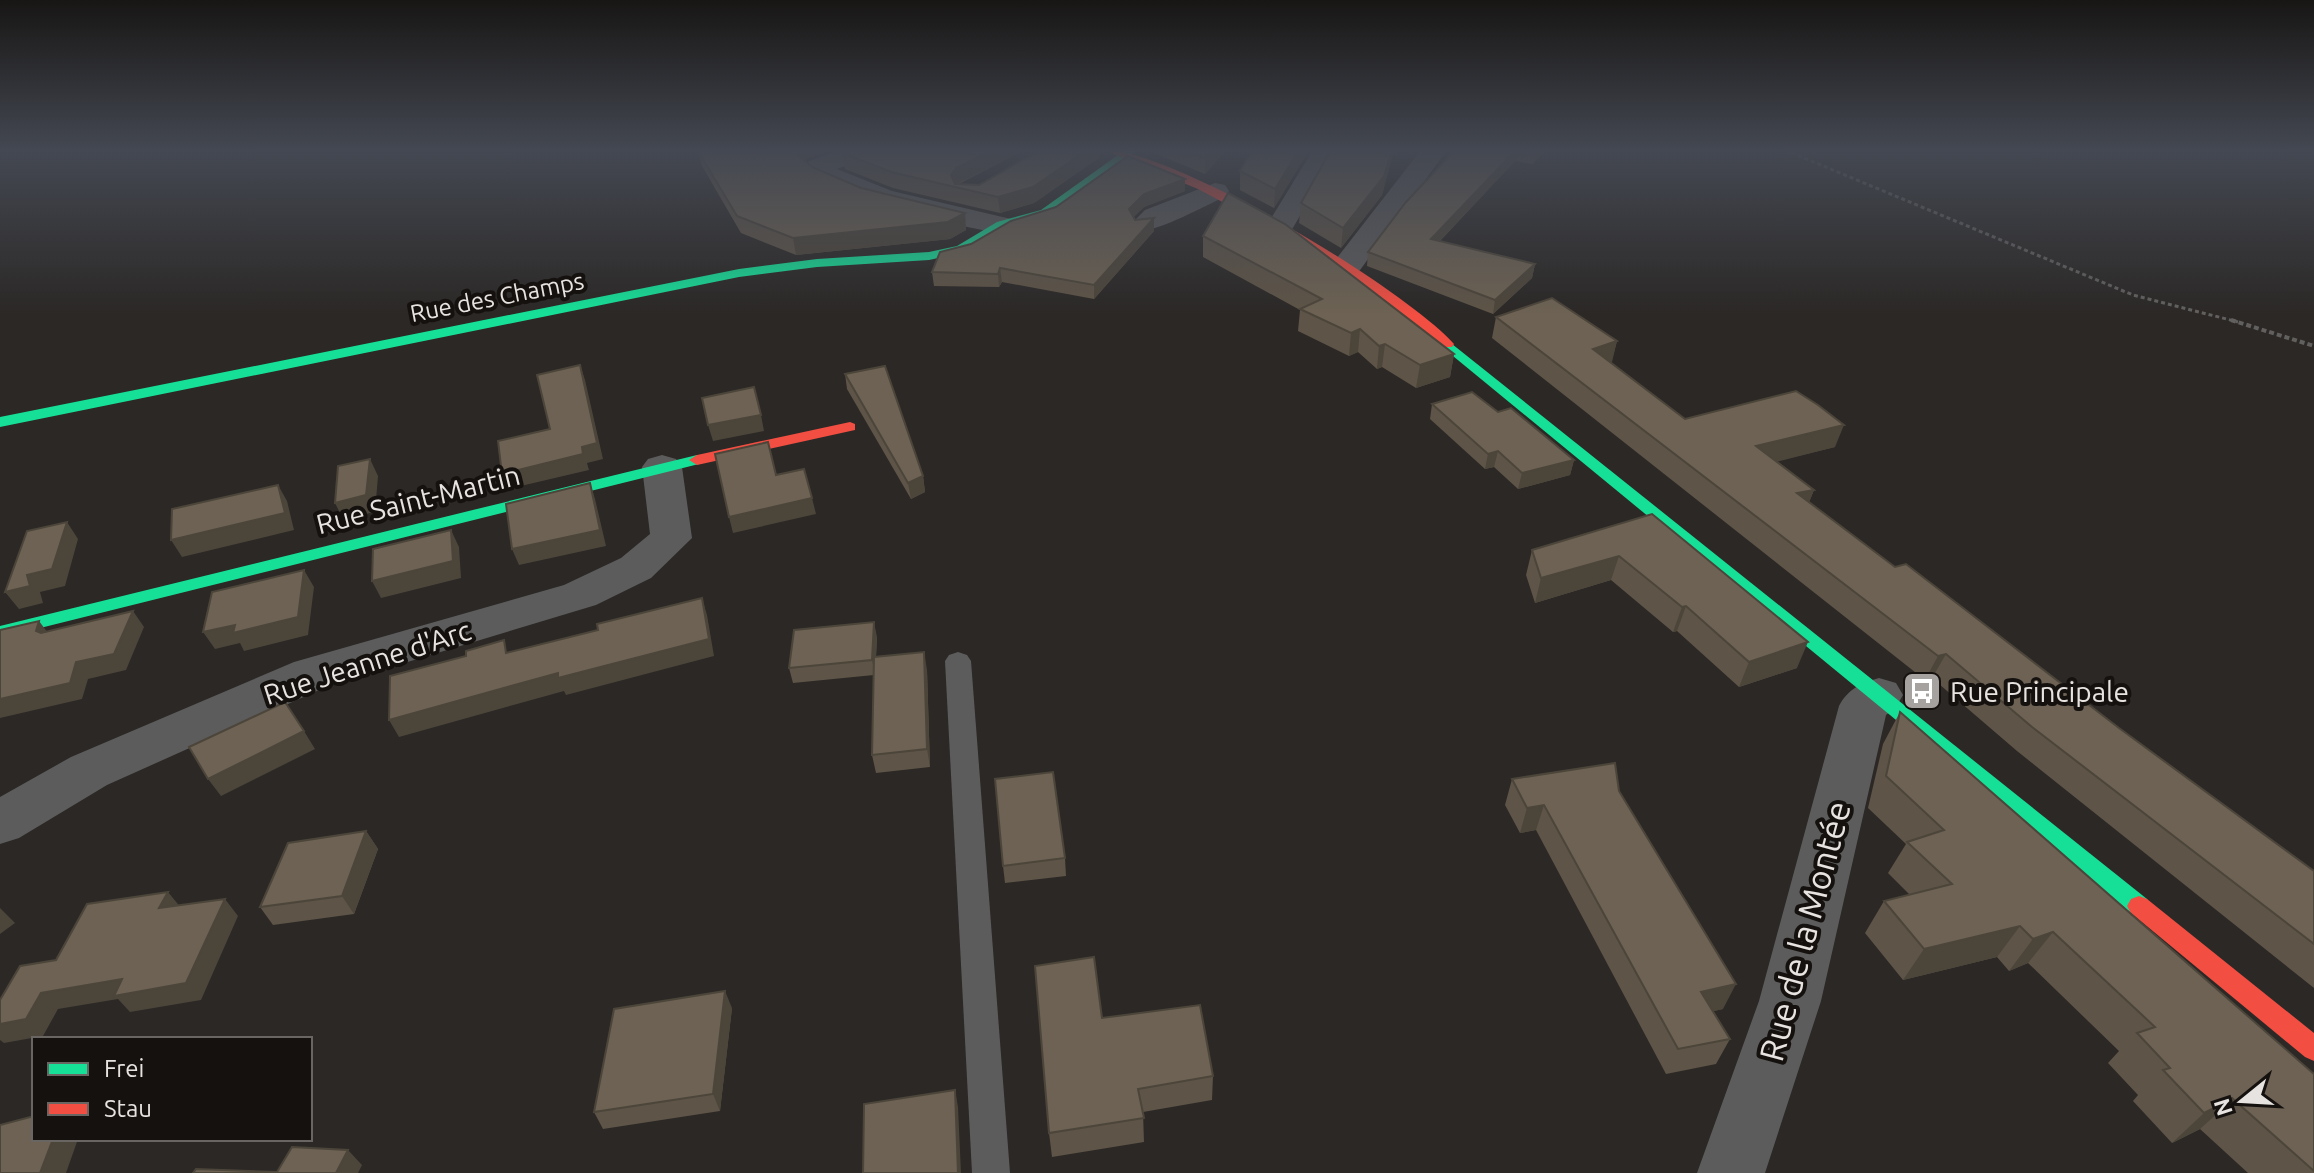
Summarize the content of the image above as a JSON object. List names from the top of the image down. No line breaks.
{"streets":{"street":["Rue des Champs","Rue Saint-Martin","Rue Jeanne d'Arc","Rue de la Montée"]},"crossings":[["Rue Saint-Martin","Rue Jeanne d'Arc"]],"places":{"bus stop":["Rue Principale"]},"legend":["Frei","Stau"],"north":"left"}
